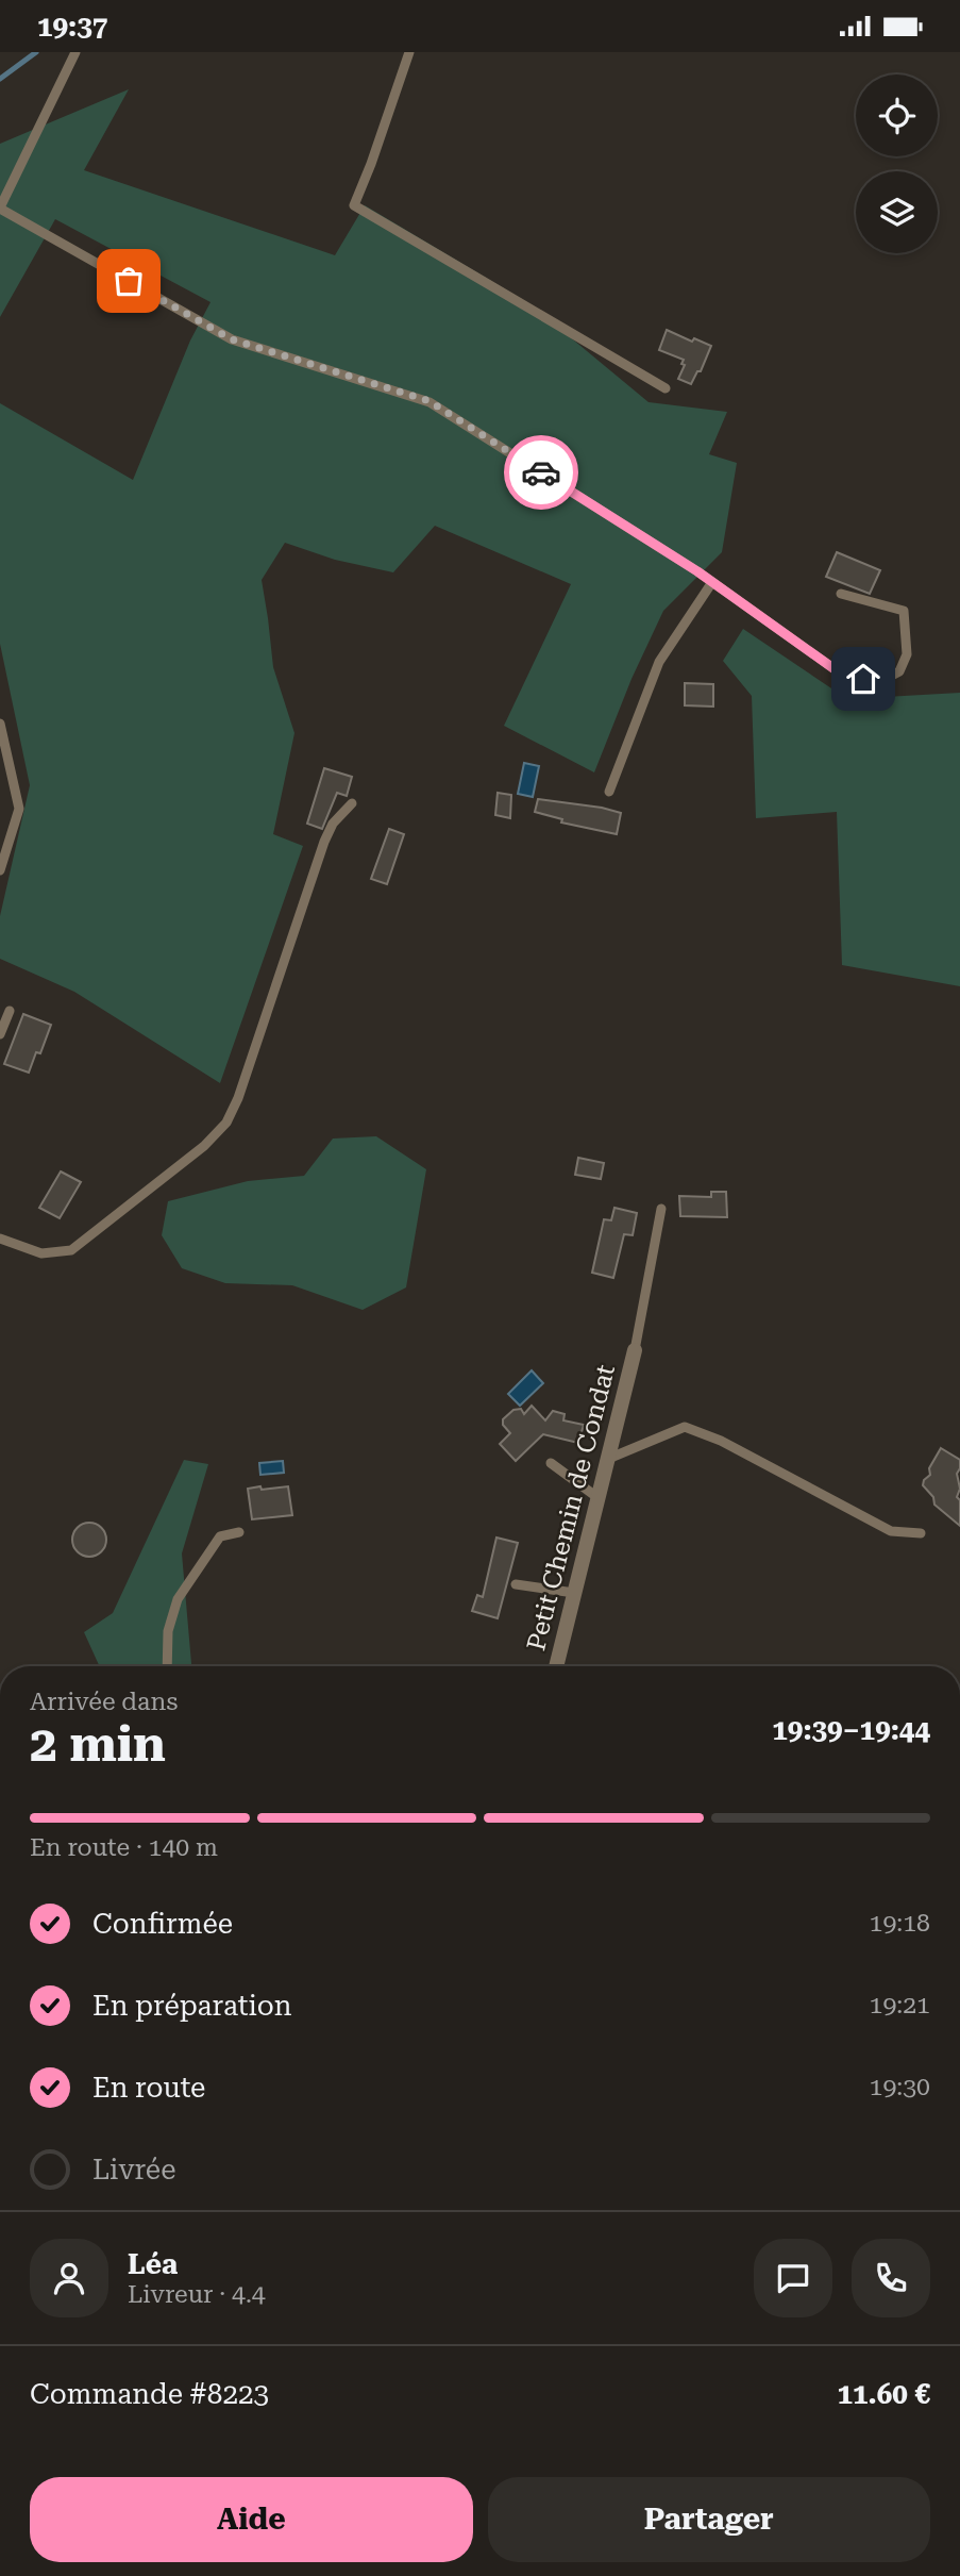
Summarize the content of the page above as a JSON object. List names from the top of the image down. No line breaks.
{"streets":{"street":["Petit Chemin de Condat"]},"page":{"status":"19:37","heading":["2 min","Arrivée dans","19:39–19:44"],"panel":["Léa","Livreur · 4.4","Commande #8223","11.60 €"],"bar":"En route · 140 m","list":[["Confirmée","19:18"],["En préparation","19:21"],["En route","19:30"],"Livrée"],"buttons":["Aide","Partager"]}}
